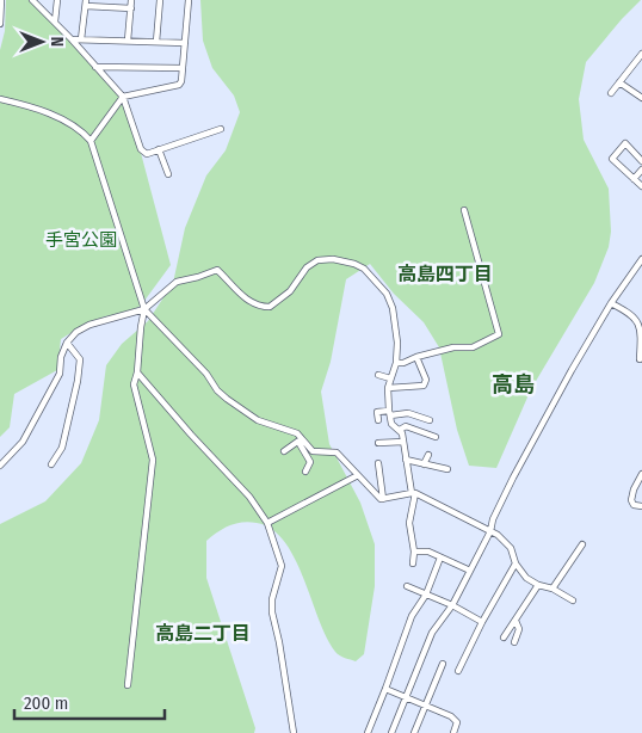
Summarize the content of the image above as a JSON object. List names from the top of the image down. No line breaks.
{"districts":["高島四丁目","高島","高島二丁目"],"parks":["手宮公園"],"scale_bar":"200 m","north":"right"}
